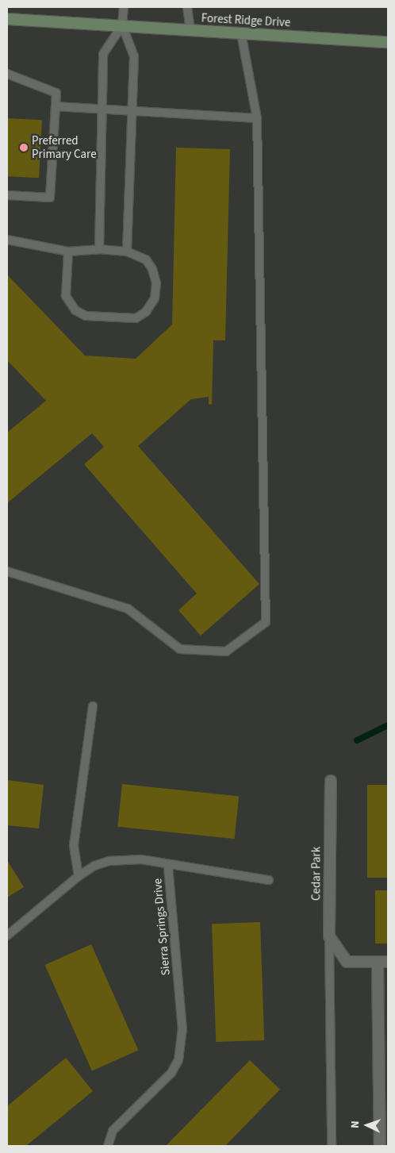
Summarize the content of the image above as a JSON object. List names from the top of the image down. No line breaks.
{"streets":{"main road":["Forest Ridge Drive"],"street":["Cedar Park"],"lane":["Sierra Springs Drive"]},"places":["Preferred Primary Care"],"north":"left"}
